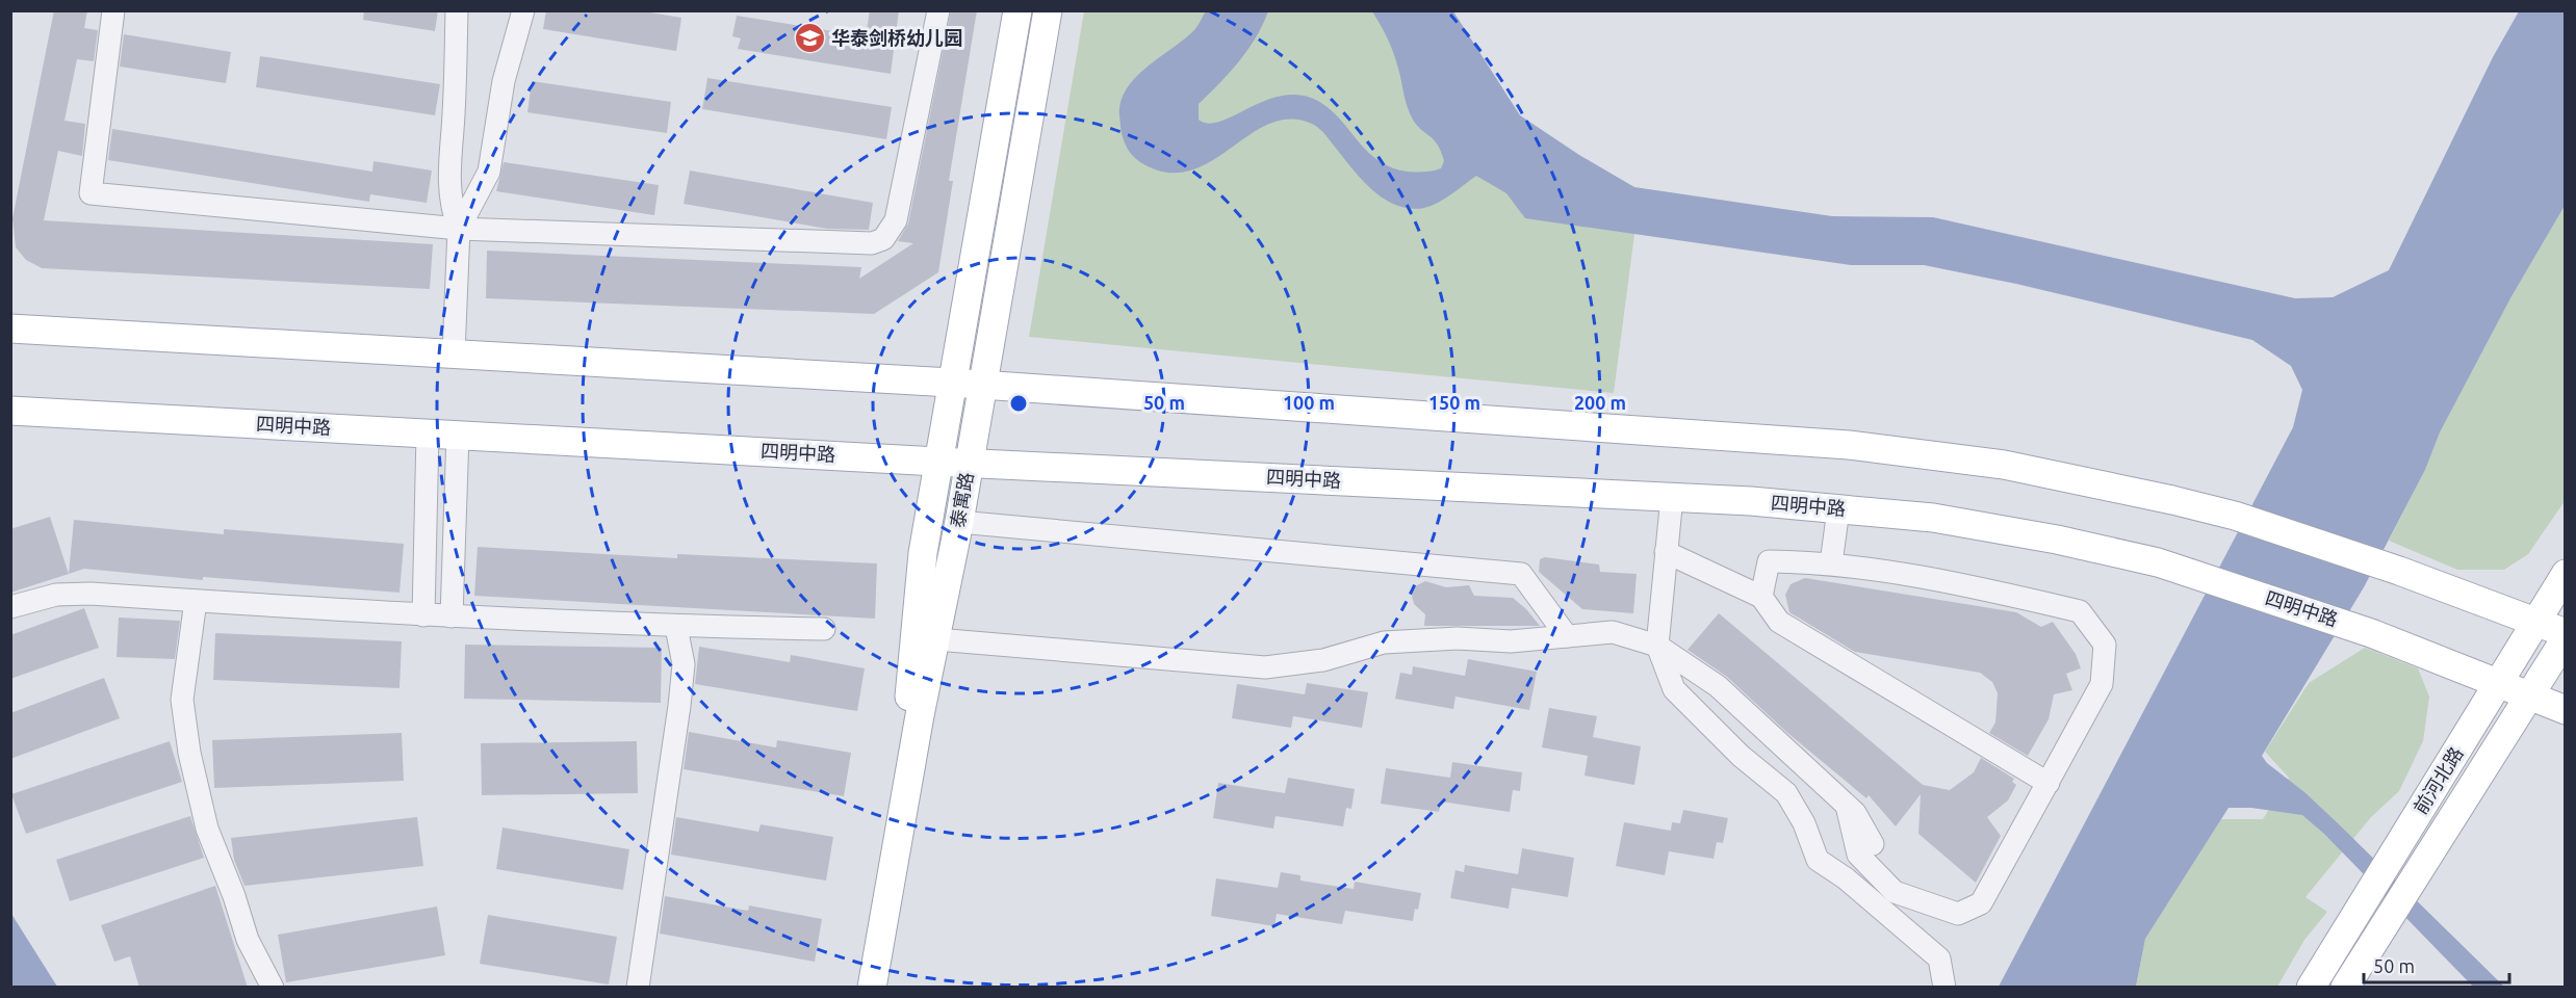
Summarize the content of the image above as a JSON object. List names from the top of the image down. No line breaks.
{"streets":{"main road":["四明中路","泰寓路","前河北路"]},"crossings":[["四明中路","泰寓路"],["四明中路","前河北路"]],"places":{"school or university":["华泰剑桥幼儿园"]},"scale_bar":"50 m","rings":["50 m","100 m","150 m","200 m"]}
